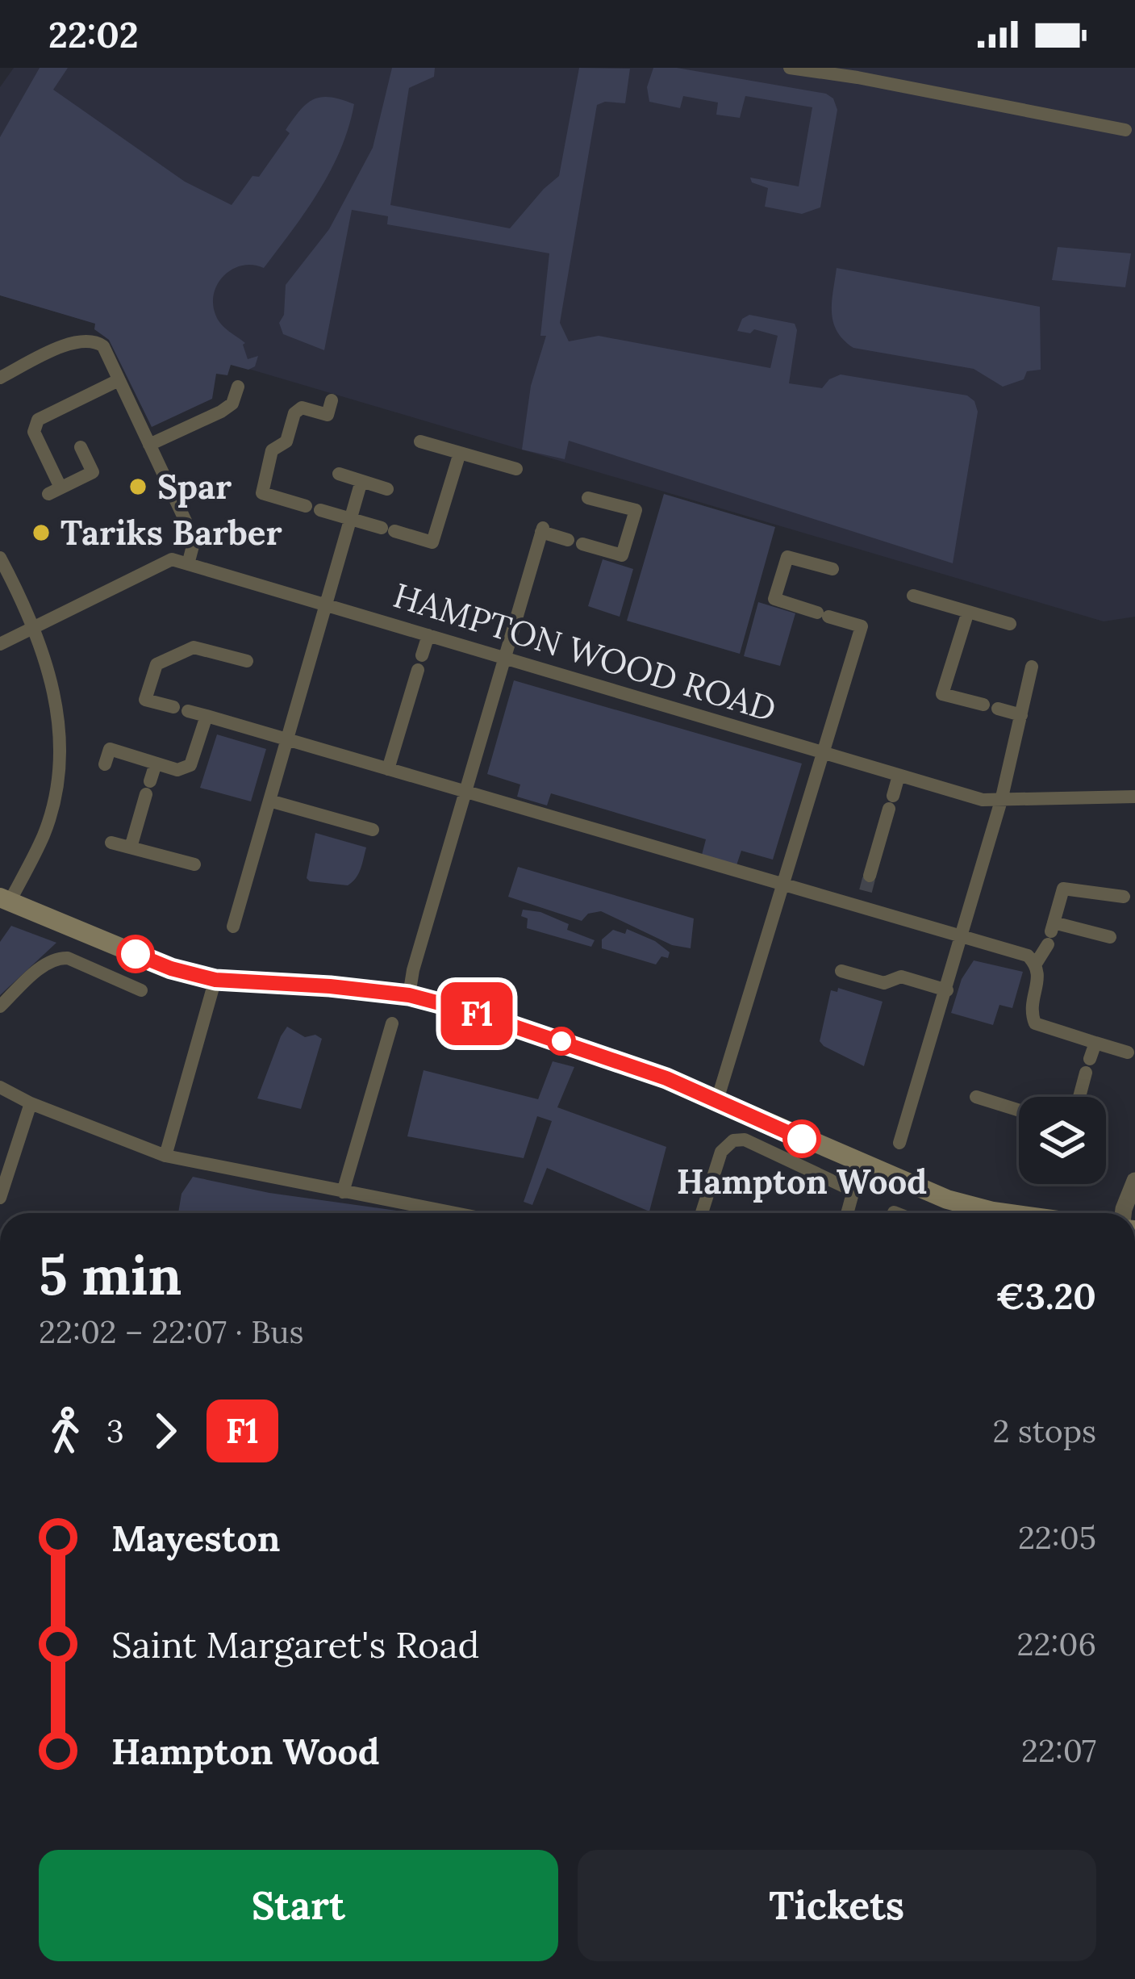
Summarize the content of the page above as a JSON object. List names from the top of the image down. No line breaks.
{"streets":{"street":["HAMPTON WOOD ROAD"]},"places":["Spar","Tariks Barber","Hampton Wood"],"lines":["bus line F1"],"page":{"status":"22:02","on_map":"F1","heading":["5 min","22:02 – 22:07 · Bus","€3.20"],"legs":["3","F1","2 stops"],"list":[{"name":"Mayeston","value":"22:05"},{"name":"Saint Margaret's Road","value":"22:06"},{"name":"Hampton Wood","value":"22:07"}],"buttons":["Start","Tickets"]}}
